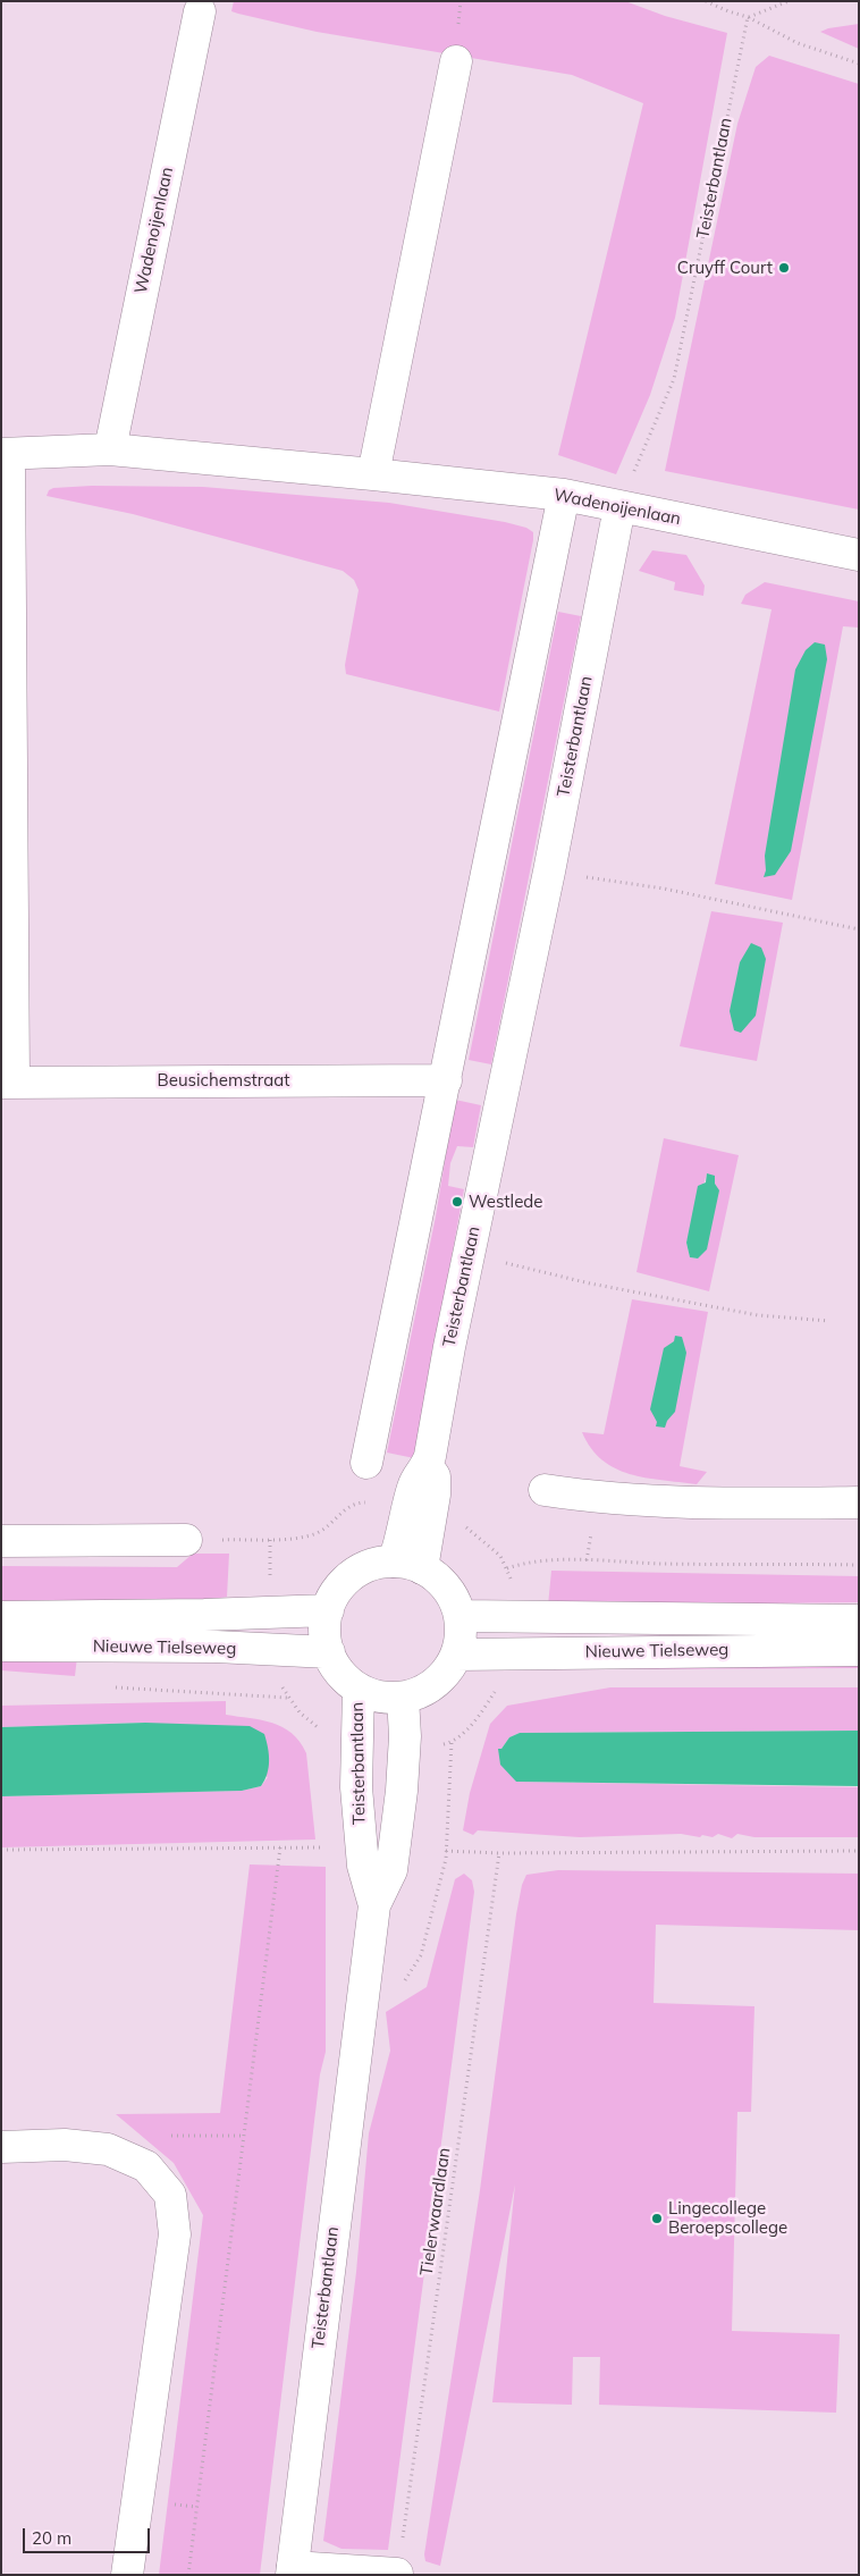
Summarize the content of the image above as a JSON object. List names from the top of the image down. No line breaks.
{"streets":{"street":["Teisterbantlaan","Wadenoijenlaan","Beusichemstraat","Nieuwe Tielseweg"],"path":["Tielerwaardlaan"]},"crossings":[["Teisterbantlaan","Wadenoijenlaan"],["Teisterbantlaan","Nieuwe Tielseweg"],["Teisterbantlaan","Tielerwaardlaan"]],"places":["Cruyff Court","Westlede","Lingecollege Beroepscollege"],"scale_bar":"20 m"}
